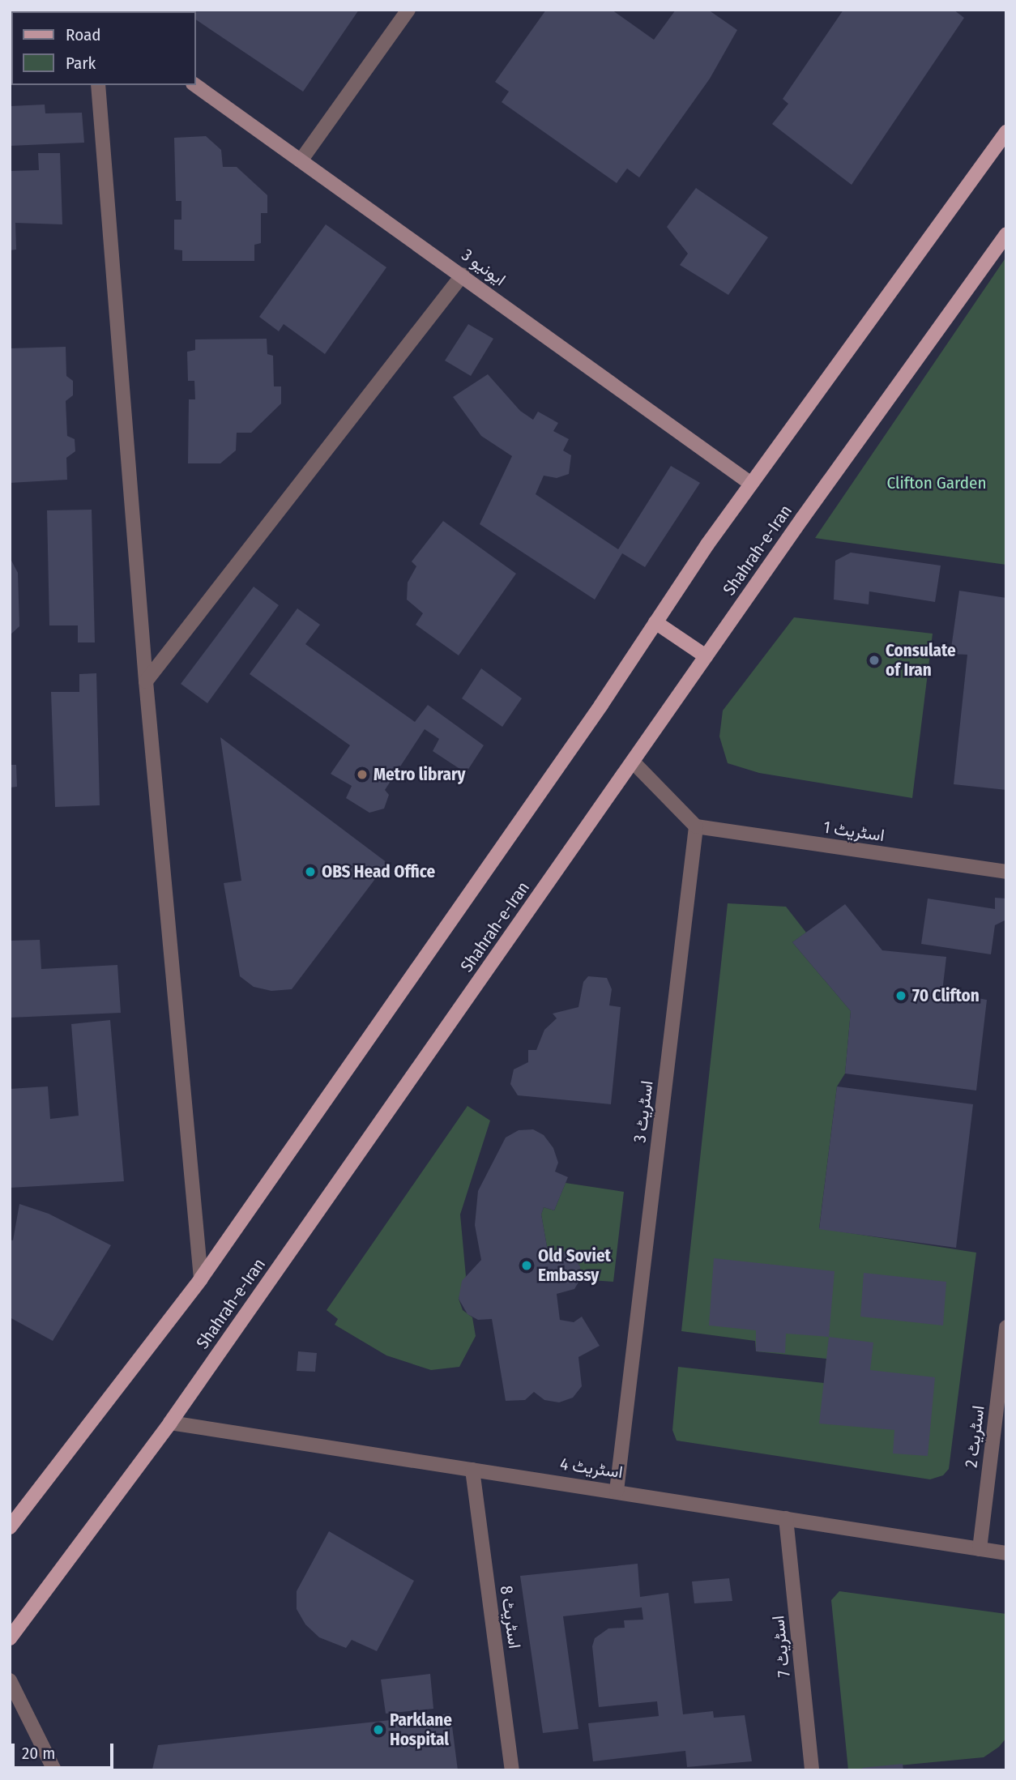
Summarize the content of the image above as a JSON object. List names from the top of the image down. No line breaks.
{"streets":{"main road":["Shahrah-e-Iran"],"street":["ایونیو 3","اسٹریٹ 1","اسٹریٹ 3","اسٹریٹ 2","اسٹریٹ 4","اسٹریٹ 8","اسٹریٹ 7"]},"crossings":[["Shahrah-e-Iran","اسٹریٹ 4"],["اسٹریٹ 1","اسٹریٹ 3"],["اسٹریٹ 3","اسٹریٹ 4"],["اسٹریٹ 2","اسٹریٹ 4"],["اسٹریٹ 4","اسٹریٹ 8"],["اسٹریٹ 4","اسٹریٹ 7"]],"parks":["Clifton Garden"],"places":["Consulate of Iran","Metro library","OBS Head Office","70 Clifton","Old Soviet Embassy","Parklane Hospital"],"legend":["Road","Park"],"scale_bar":"20 m"}
